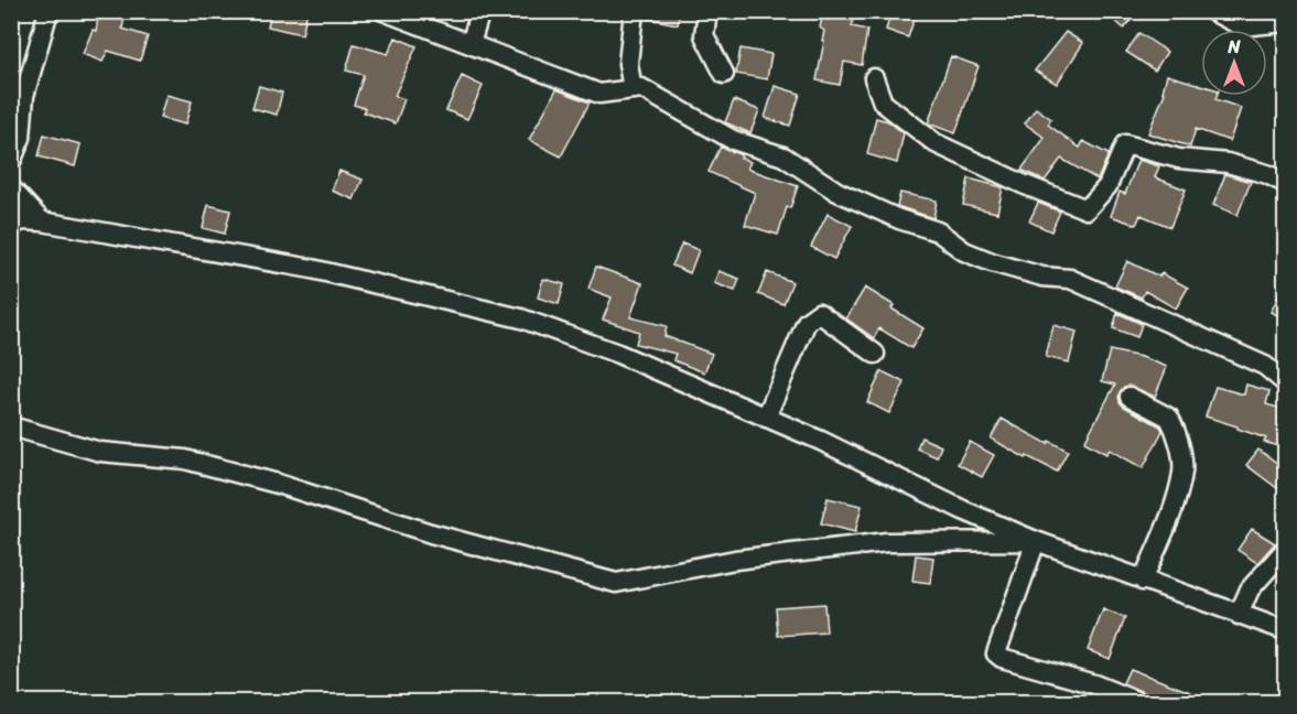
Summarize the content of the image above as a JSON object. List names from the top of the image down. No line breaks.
{"north":"top"}
